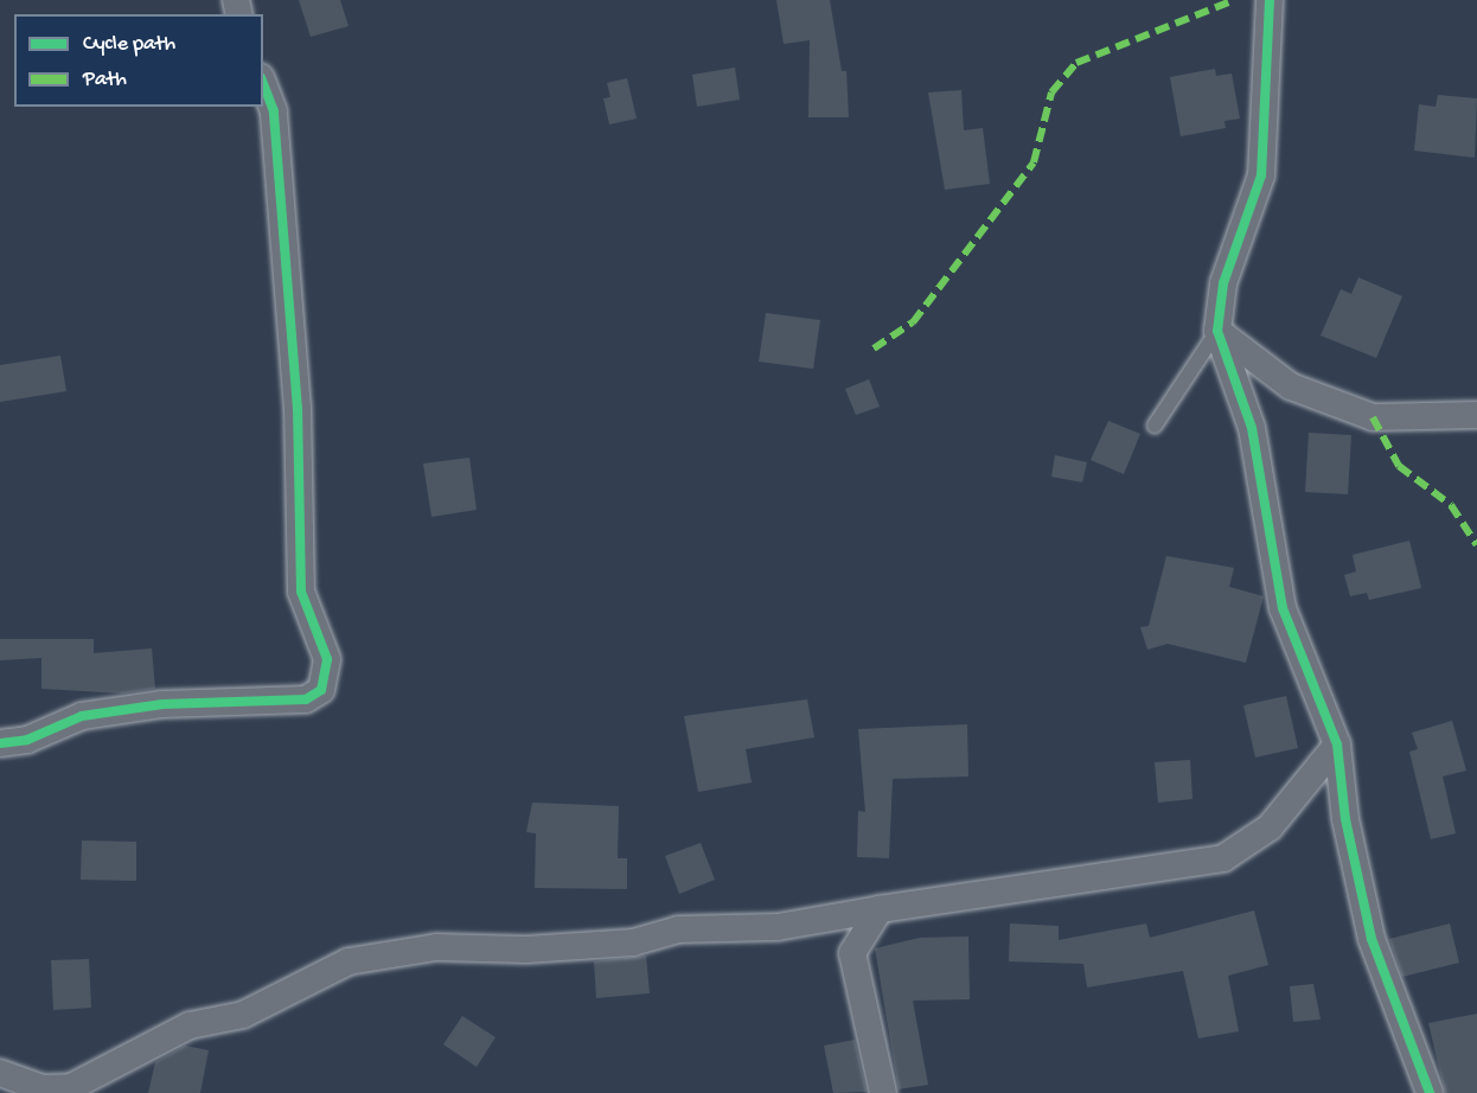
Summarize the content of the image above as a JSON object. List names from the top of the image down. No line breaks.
{"legend":["Cycle path","Path"]}
